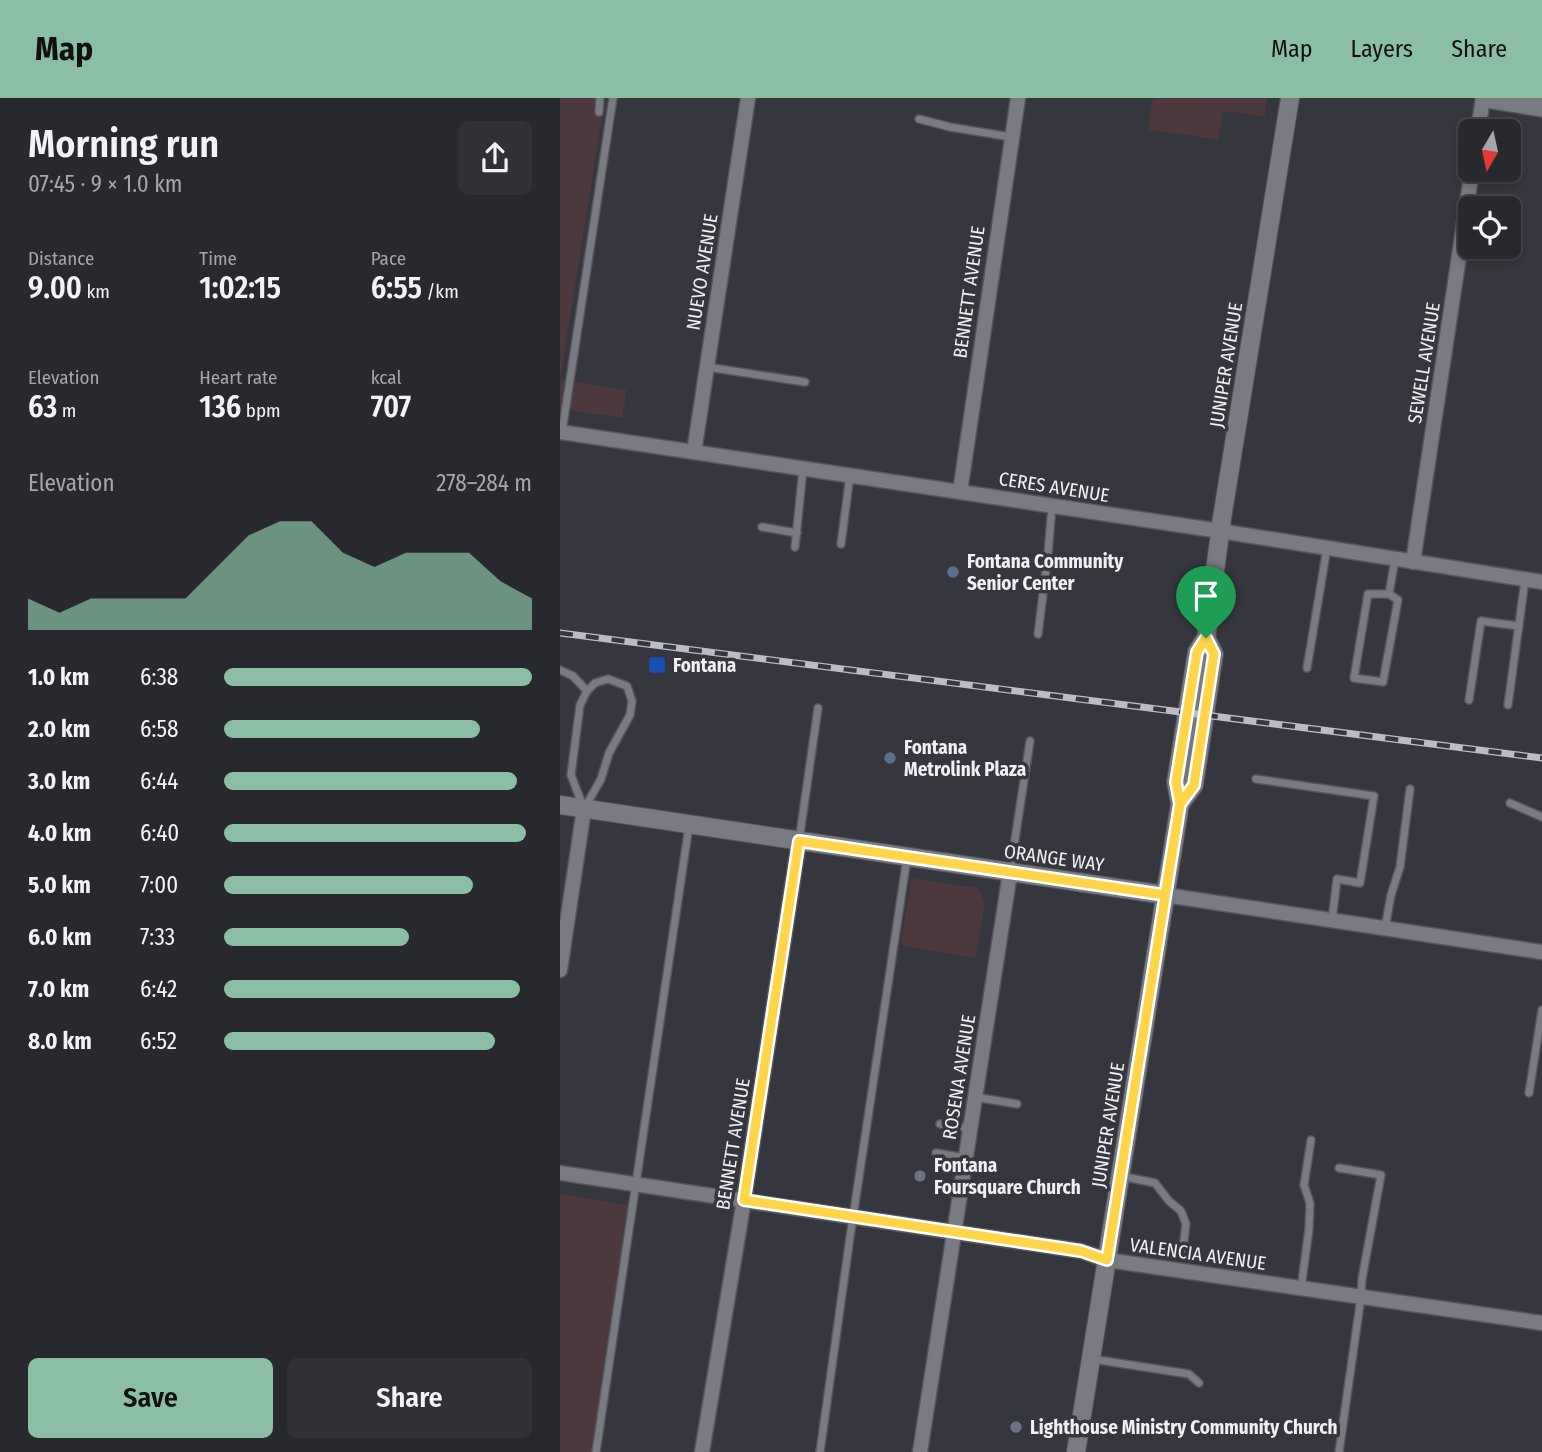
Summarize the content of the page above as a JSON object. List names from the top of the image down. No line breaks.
{"streets":{"street":["NUEVO AVENUE","BENNETT AVENUE","SEWELL AVENUE","JUNIPER AVENUE","CERES AVENUE","ORANGE WAY","ROSENA AVENUE","VALENCIA AVENUE"]},"crossings":[["NUEVO AVENUE","CERES AVENUE"],["BENNETT AVENUE","CERES AVENUE"],["BENNETT AVENUE","ORANGE WAY"],["BENNETT AVENUE","VALENCIA AVENUE"],["SEWELL AVENUE","CERES AVENUE"],["JUNIPER AVENUE","CERES AVENUE"],["JUNIPER AVENUE","ORANGE WAY"],["JUNIPER AVENUE","VALENCIA AVENUE"],["ORANGE WAY","ROSENA AVENUE"],["ROSENA AVENUE","VALENCIA AVENUE"]],"places":{"other":["Fontana Community Senior Center","Fontana Metrolink Plaza","Fontana Foursquare Church","Lighthouse Ministry Community Church"],"transit":["Fontana"]},"north":"bottom","page":{"header":"Map","nav":["Map","Layers","Share"],"heading":["Morning run","07:45 · 9 × 1.0 km"],"stats":[["Distance","9.00 km"],["Time","1:02:15"],["Pace","6:55 /km"],["Elevation","63 m"],["Heart rate","136 bpm"],["kcal","707"]],"chart":["Elevation","278–284 m"],"list":[{"name":"1.0 km","note":"6:38"},{"name":"2.0 km","note":"6:58"},{"name":"3.0 km","note":"6:44"},{"name":"4.0 km","note":"6:40"},{"name":"5.0 km","note":"7:00"},{"name":"6.0 km","note":"7:33"},{"name":"7.0 km","note":"6:42"},{"name":"8.0 km","note":"6:52"}],"buttons":["Save","Share"]}}
